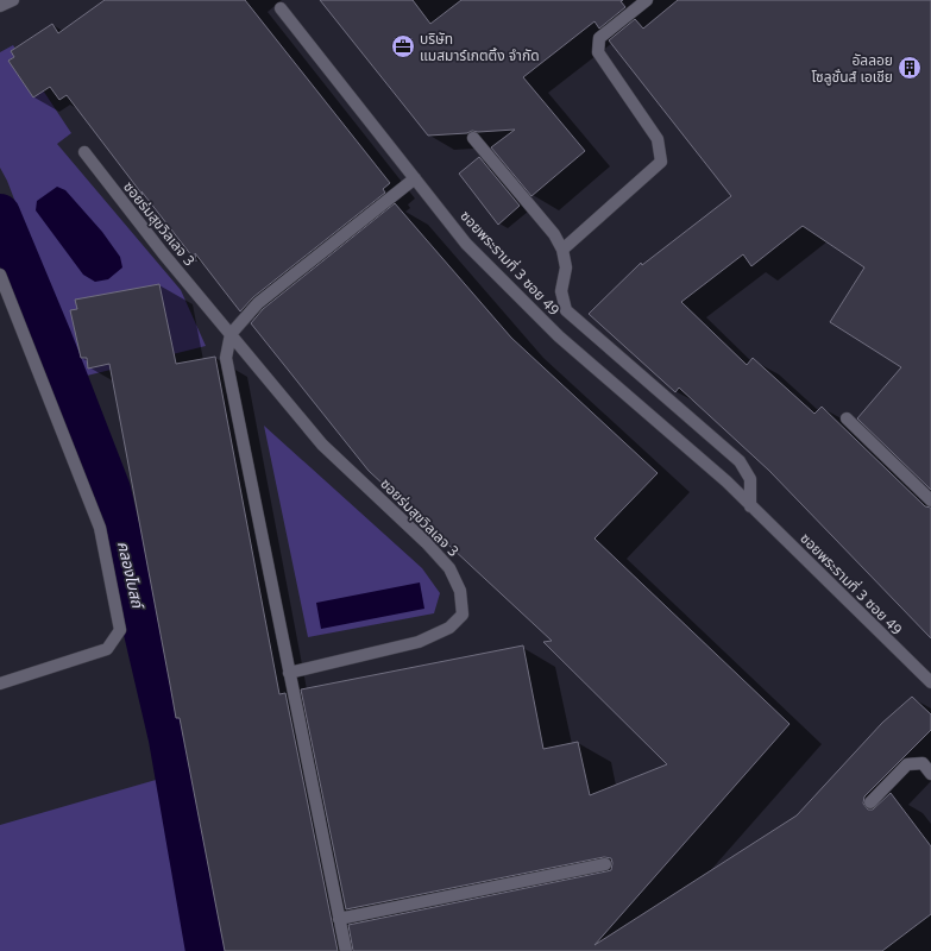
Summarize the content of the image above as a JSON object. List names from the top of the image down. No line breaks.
{"streets":{"street":["ซอยร่มสุขวิลเลจ 3","ซอยพระรามที่ 3 ซอย 49"]},"water":["คลองโบสถ์"],"places":{"office":["บริษัท แมสมาร์เกตติ้ง จำกัด"],"building":["อัลลอย โซลูชั่นส์ เอเชีย"]}}
